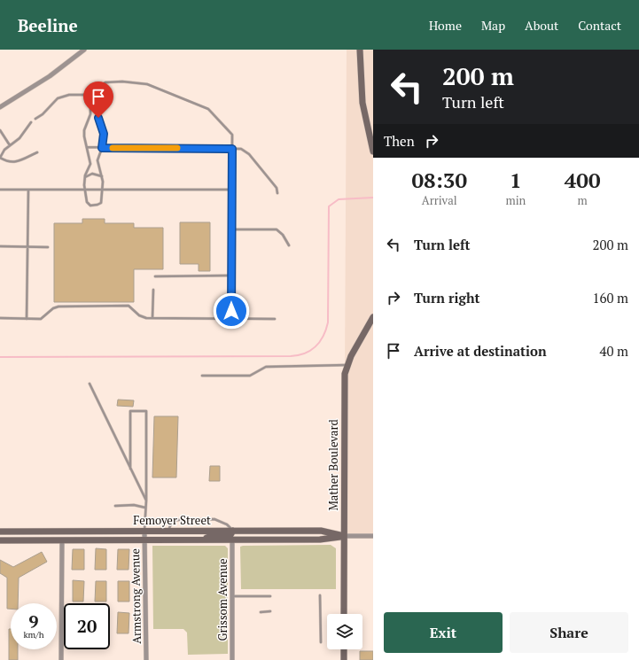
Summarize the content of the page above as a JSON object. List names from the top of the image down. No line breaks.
{"streets":{"street":["Mather Boulevard","Femoyer Street","Armstrong Avenue","Grissom Avenue"]},"crossings":[["Mather Boulevard","Femoyer Street"],["Femoyer Street","Armstrong Avenue"],["Femoyer Street","Grissom Avenue"]],"page":{"header":"Beeline","nav":["Home","Map","About","Contact"],"turn":["200 m","Turn left"],"then":"Then","eta":["08:30","Arrival","1","min","400","m"],"list":[{"name":"Turn left","value":"200 m"},{"name":"Turn right","value":"160 m"},{"name":"Arrive at destination","value":"40 m"}],"speed":"9 km/h","limit":"20","buttons":["Exit","Share"]}}
